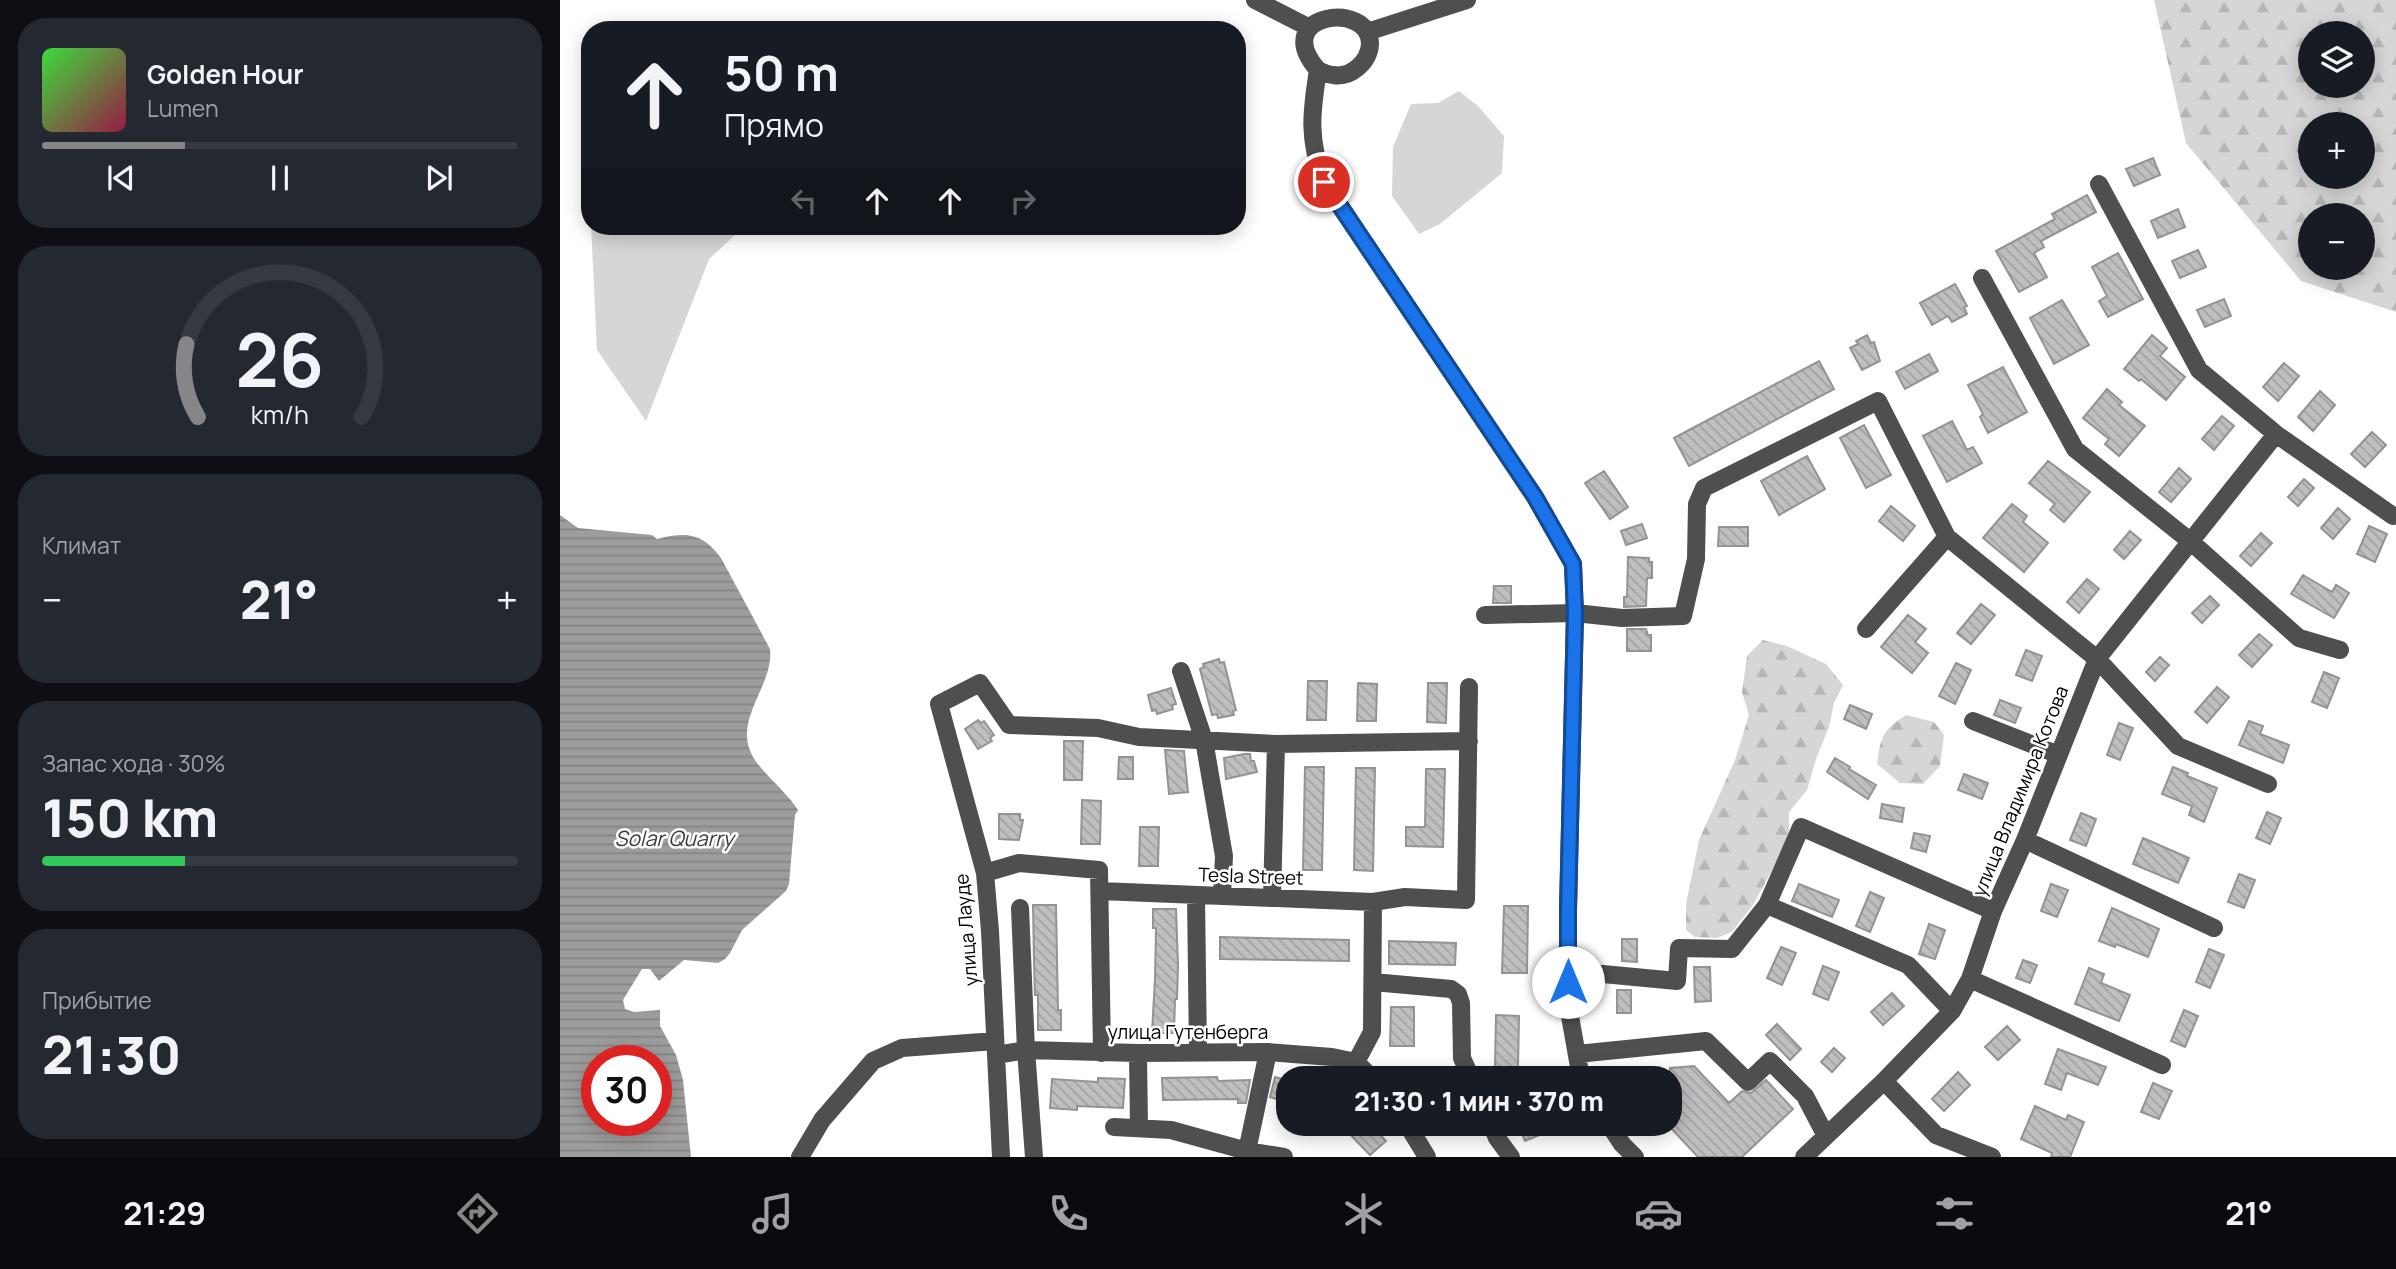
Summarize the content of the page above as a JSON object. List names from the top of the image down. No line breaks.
{"streets":{"street":["улица Владимира Котова","Tesla Street","улица Лауде","улица Гутенберга"]},"crossings":[["улица Лауде","улица Гутенберга"]],"water":["Solar Quarry"],"page":{"map_buttons":["+","−"],"turn":["50 m","Прямо"],"song":["Golden Hour","Lumen"],"tile":["Климат",["Запас хода · 30%","150 km"],["Прибытие","21:30"]],"heat":["−","21°","+"],"limit":"30","trip":"21:30 · 1 мин · 370 m","tabs":["21:29","21°"],"gauge":["26","km/h"]}}
